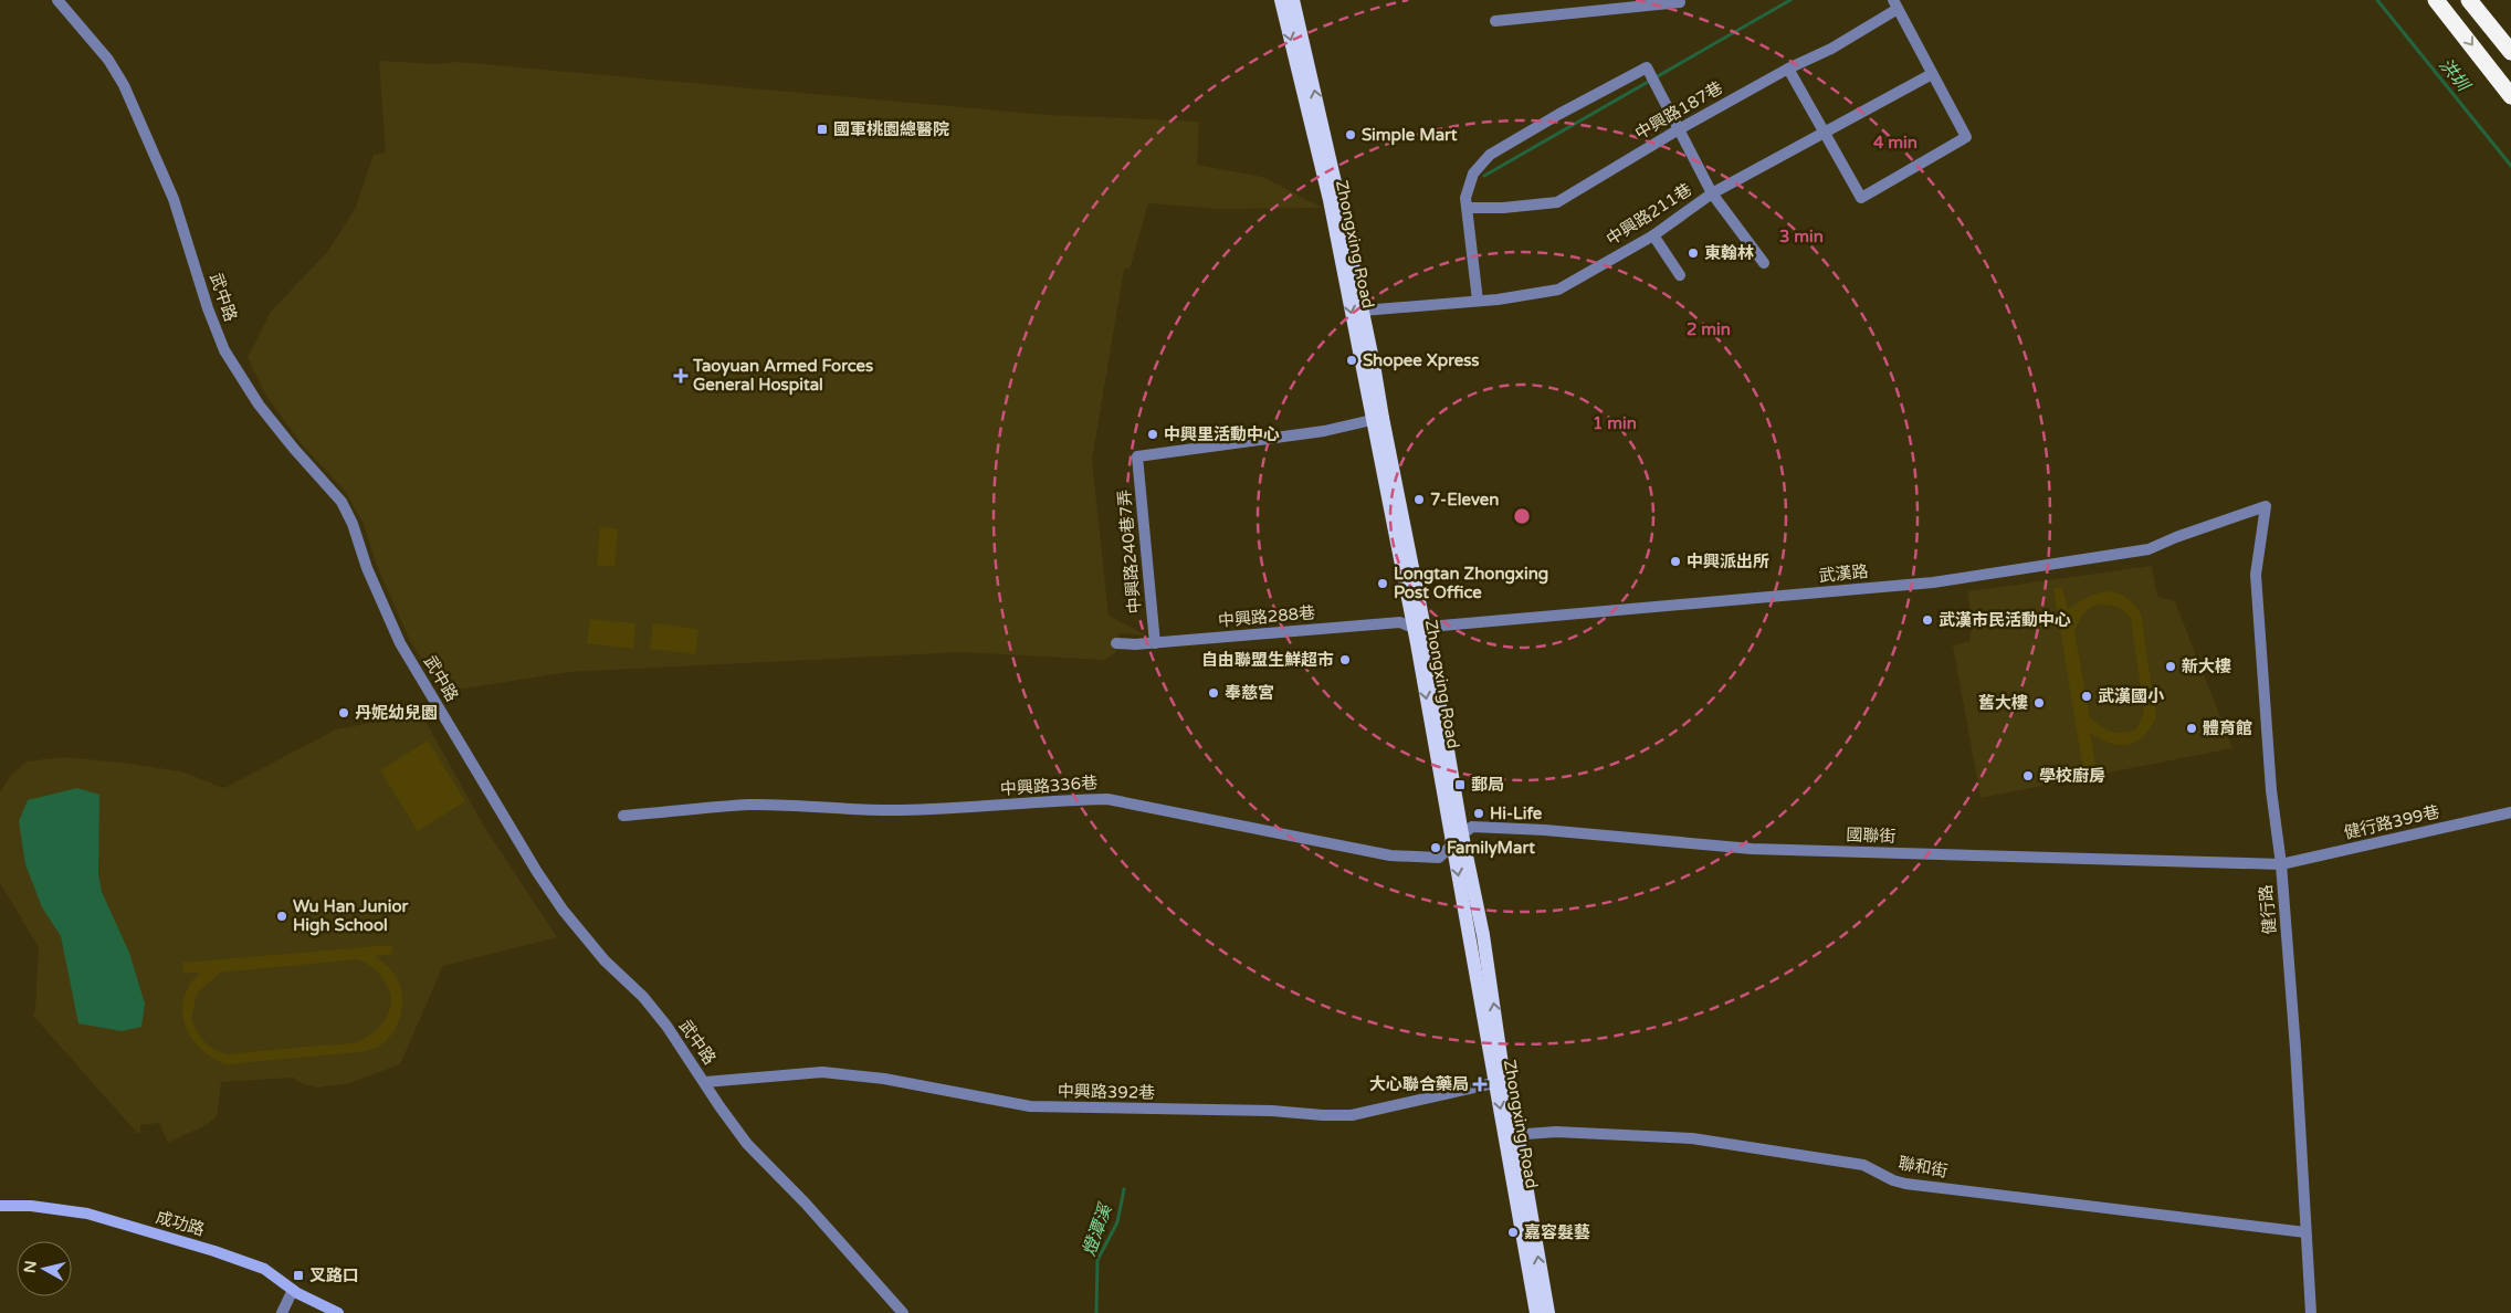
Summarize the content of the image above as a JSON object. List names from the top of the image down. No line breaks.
{"streets":{"main road":["Zhongxing Road"],"street":["中興路187巷","中興路211巷","武中路","中興路240巷7弄","武漢路","中興路288巷","中興路336巷","健行路399巷","國聯街","健行路","中興路392巷","聯和街","成功路"]},"crossings":[["中興路211巷","Zhongxing Road"],["Zhongxing Road","中興路240巷7弄"],["Zhongxing Road","武漢路"],["Zhongxing Road","中興路288巷"],["Zhongxing Road","中興路336巷"],["Zhongxing Road","國聯街"],["Zhongxing Road","中興路392巷"],["Zhongxing Road","聯和街"],["武中路","中興路392巷"],["中興路240巷7弄","中興路288巷"],["武漢路","中興路288巷"],["武漢路","健行路"],["中興路336巷","國聯街"],["健行路399巷","國聯街"],["健行路399巷","健行路"],["國聯街","健行路"],["健行路","聯和街"]],"water":["洪圳","燈潭溪"],"places":{"transit":["國軍桃園總醫院","郵局","叉路口"],"other":["Simple Mart","東翰林","Shopee Xpress","中興里活動中心","7-Eleven","中興派出所","Longtan Zhongxing Post Office","武漢市民活動中心","自由聯盟生鮮超市","新大樓","奉慈宮","武漢國小","舊大樓","丹妮幼兒園","體育館","學校廚房","Hi-Life","FamilyMart","Wu Han Junior High School","嘉容髮藝"],"health":["Taoyuan Armed Forces General Hospital","大心聯合藥局"]},"north":"left","rings":["4 min","3 min","2 min","1 min"]}
